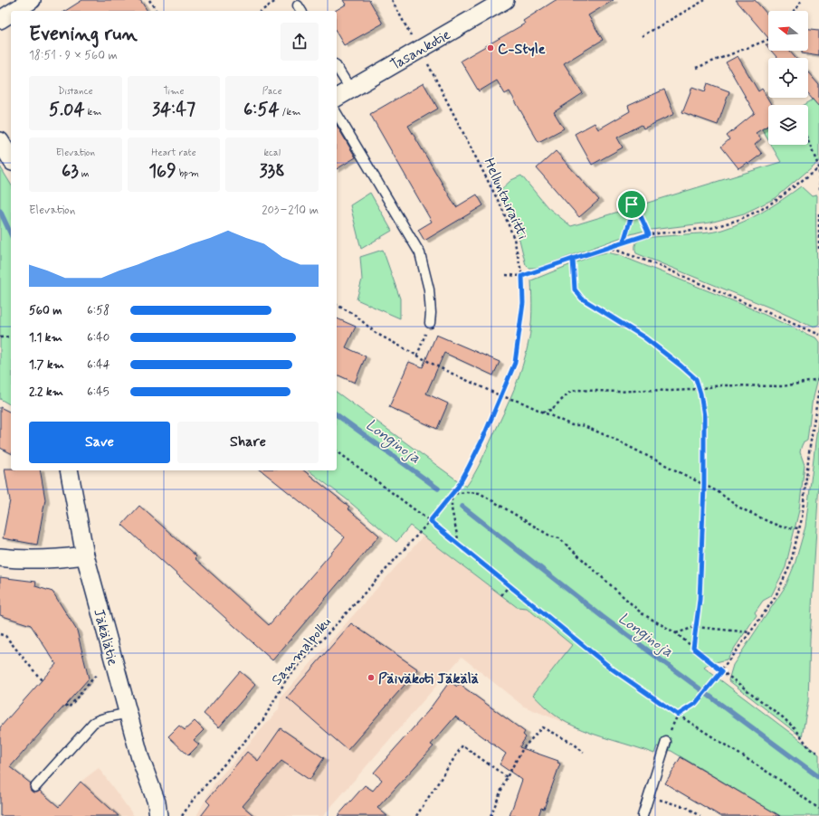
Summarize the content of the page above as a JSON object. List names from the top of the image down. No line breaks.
{"streets":{"street":["Tasankotie","Jäkälätie"],"path":["Helluntairaitti","Sammalpolku"]},"crossings":[["Helluntairaitti","Sammalpolku"]],"water":["Longinoja"],"places":["C-Style","Päiväkoti Jäkälä"],"north":"left","page":{"heading":["Evening run","18:51 · 9 × 560 m"],"stats":[["Distance","5.04 km"],["Time","34:47"],["Pace","6:54 /km"],["Elevation","63 m"],["Heart rate","169 bpm"],["kcal","338"]],"chart":["Elevation","203–210 m"],"list":[{"name":"560 m","note":"6:58"},{"name":"1.1 km","note":"6:40"},{"name":"1.7 km","note":"6:44"},{"name":"2.2 km","note":"6:45"}],"buttons":["Save","Share"]}}
